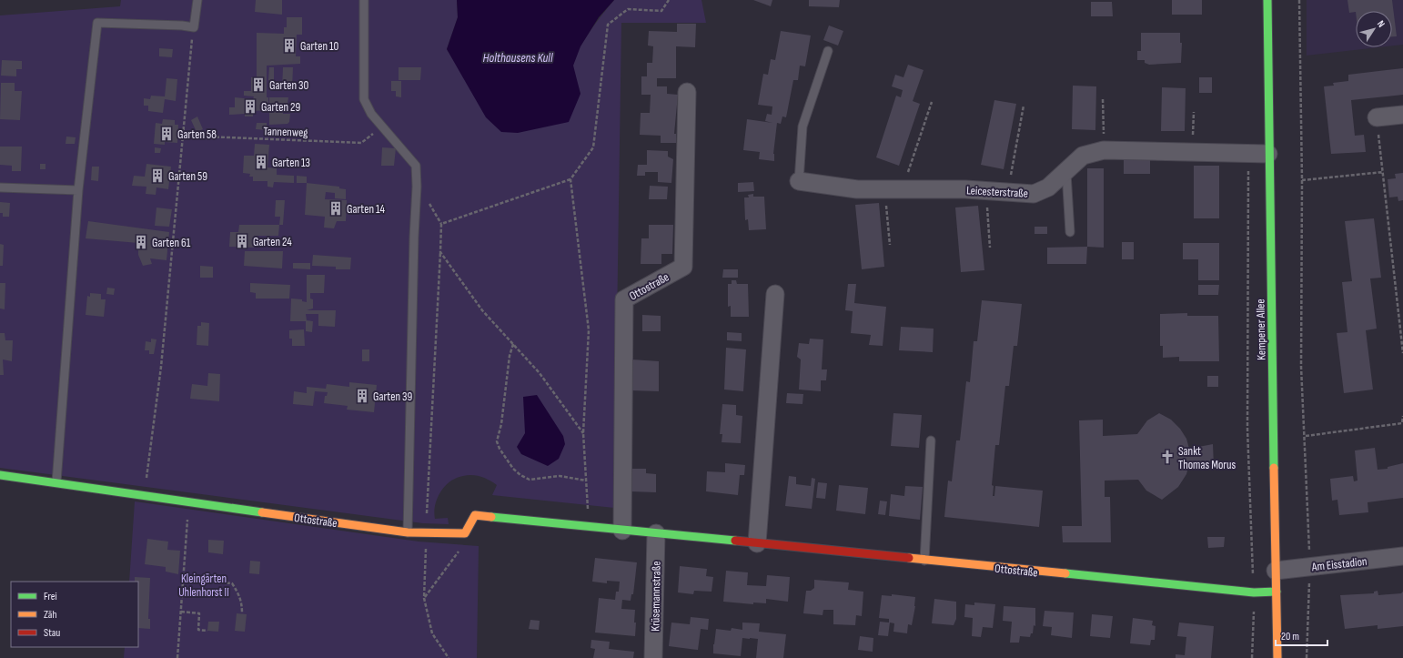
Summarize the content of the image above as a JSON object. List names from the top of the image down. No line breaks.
{"streets":{"street":["Leicesterstraße","Ottostraße","Kempener Allee","Am Eisstadion","Krüsemannstraße"],"path":["Tannenweg"]},"crossings":[["Leicesterstraße","Kempener Allee"],["Ottostraße","Kempener Allee"],["Ottostraße","Krüsemannstraße"],["Kempener Allee","Am Eisstadion"]],"water":["Holthausens Kull"],"parks":["Kleingärten Uhlenhorst II"],"places":{"building":["Garten 10","Garten 30","Garten 29","Garten 58","Garten 13","Garten 59","Garten 14","Garten 24","Garten 61","Garten 39"],"church":["Sankt Thomas Morus"]},"legend":["Frei","Zäh","Stau"],"scale_bar":"20 m","north":"top right"}
